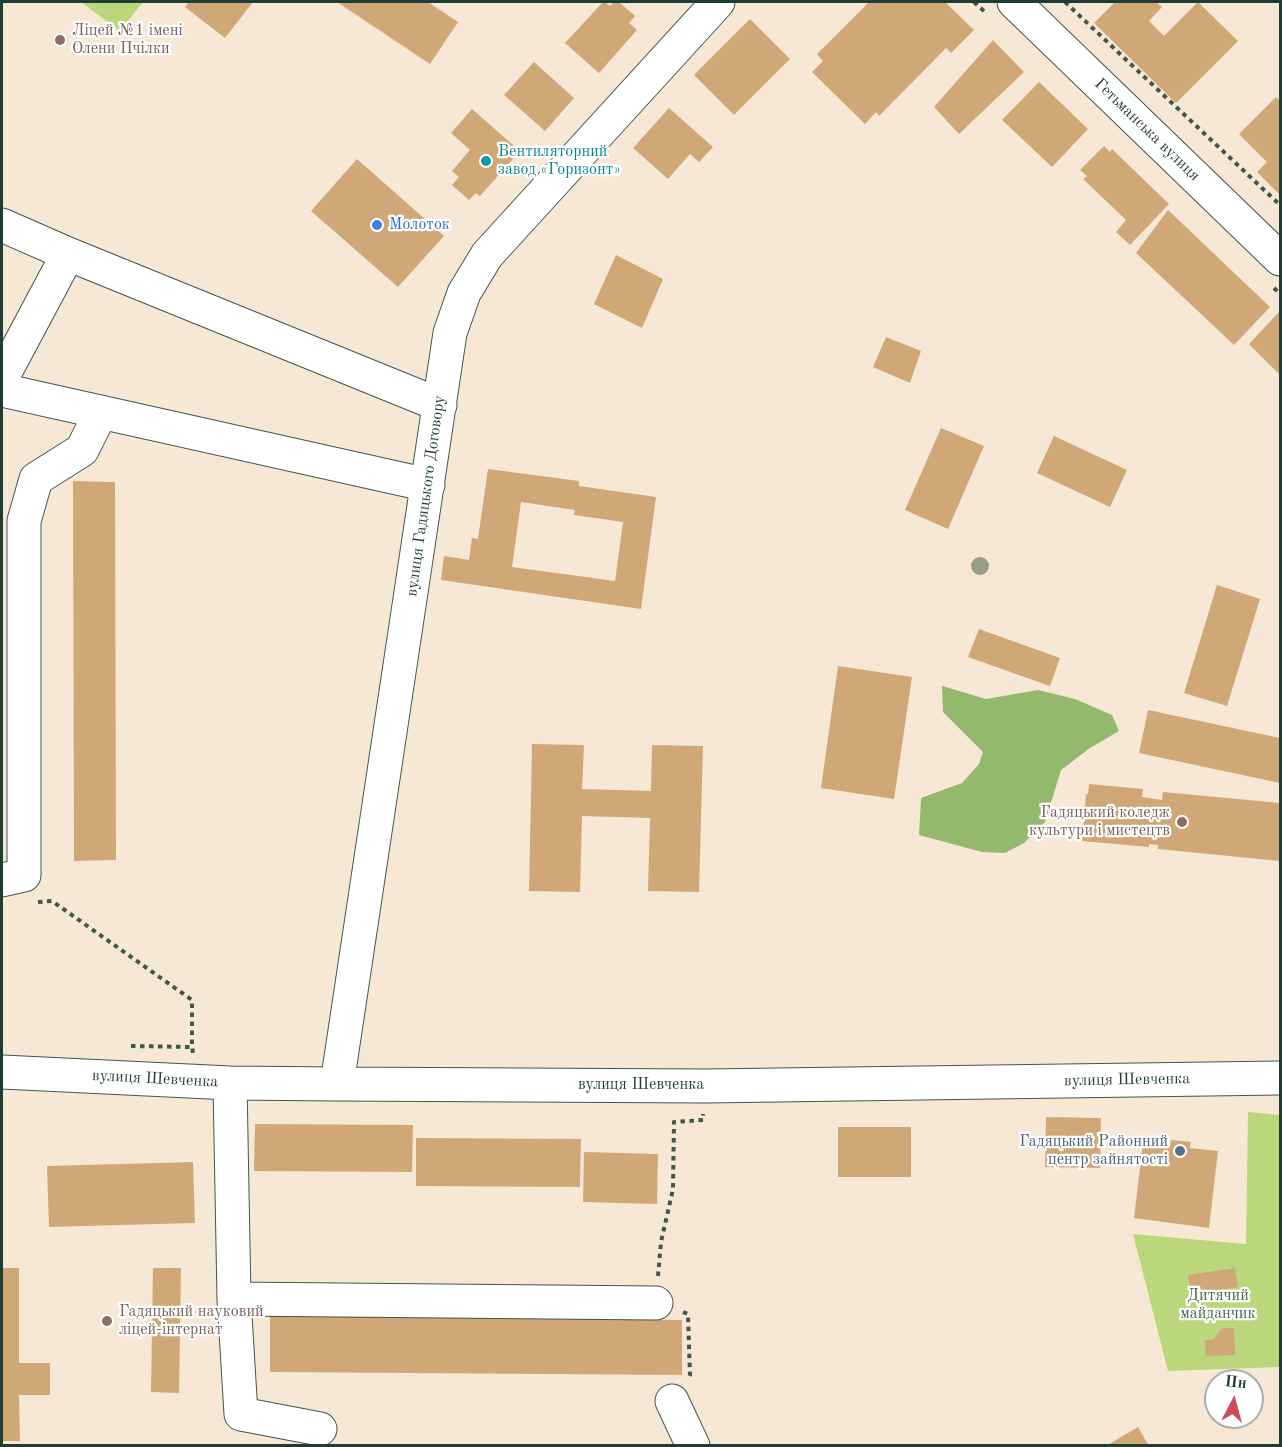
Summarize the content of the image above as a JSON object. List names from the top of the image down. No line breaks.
{"streets":{"street":["Гетьманська вулиця","вулиця Гадяцького Договору","вулиця Шевченка"]},"crossings":[["вулиця Гадяцького Договору","вулиця Шевченка"]],"parks":["Дитячий майданчик"],"places":["Ліцей №1 імені Олени Пчілки","Вентиляторний завод «Горизонт»","Молоток","Гадяцький коледж культури і мистецтв","Гадяцький Районний центр зайнятості","Гадяцький науковий ліцей-інтернат"],"north":"top"}
